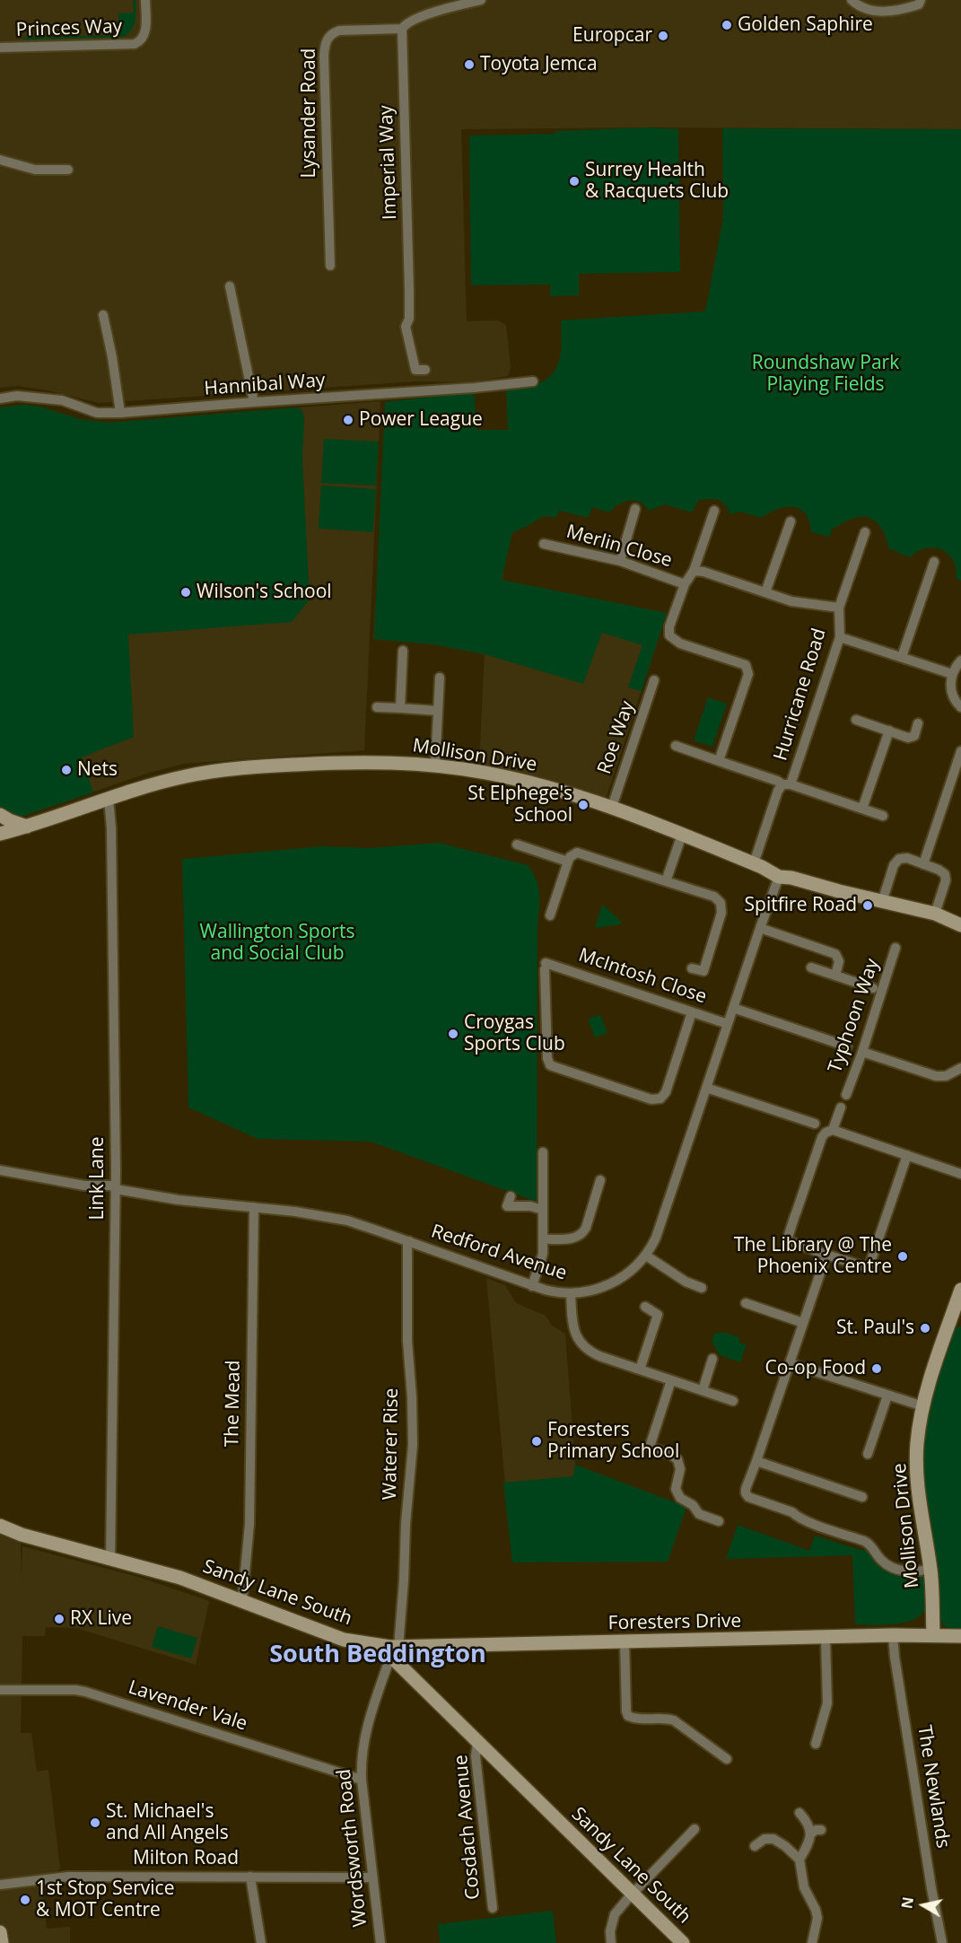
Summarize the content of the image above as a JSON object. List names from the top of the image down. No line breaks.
{"streets":{"main road":["Mollison Drive","Sandy Lane South","Foresters Drive"],"street":["Princes Way","Lysander Road","Imperial Way","Hannibal Way","Merlin Close","Hurricane Road","Roe Way","McIntosh Close","Typhoon Way","Link Lane","Redford Avenue","The Mead","Waterer Rise","Lavender Vale","The Newlands","Cosdach Avenue","Wordsworth Road","Milton Road"]},"crossings":[["Lysander Road","Imperial Way"],["Hurricane Road","Mollison Drive"],["Roe Way","Mollison Drive"],["Mollison Drive","Link Lane"],["Mollison Drive","Redford Avenue"],["Mollison Drive","Foresters Drive"],["McIntosh Close","Redford Avenue"],["Link Lane","Redford Avenue"],["Link Lane","Sandy Lane South"],["Redford Avenue","The Mead"],["Redford Avenue","Waterer Rise"],["The Mead","Sandy Lane South"],["Waterer Rise","Sandy Lane South"],["Waterer Rise","Foresters Drive"],["Waterer Rise","Wordsworth Road"],["Sandy Lane South","Foresters Drive"],["Sandy Lane South","Cosdach Avenue"],["Sandy Lane South","Wordsworth Road"],["Foresters Drive","The Newlands"],["Foresters Drive","Wordsworth Road"],["Lavender Vale","Wordsworth Road"],["Wordsworth Road","Milton Road"]],"districts":["South Beddington"],"parks":["Roundshaw Park Playing Fields","Wallington Sports and Social Club"],"places":["Golden Saphire","Europcar","Toyota Jemca","Surrey Health & Racquets Club","Power League","Wilson's School","Nets","St Elphege's School","Spitfire Road","Croygas Sports Club","The Library @ The Phoenix Centre","St. Paul's","Co-op Food","Foresters Primary School","RX Live","St. Michael's and All Angels","1st Stop Service & MOT Centre"],"north":"left"}
